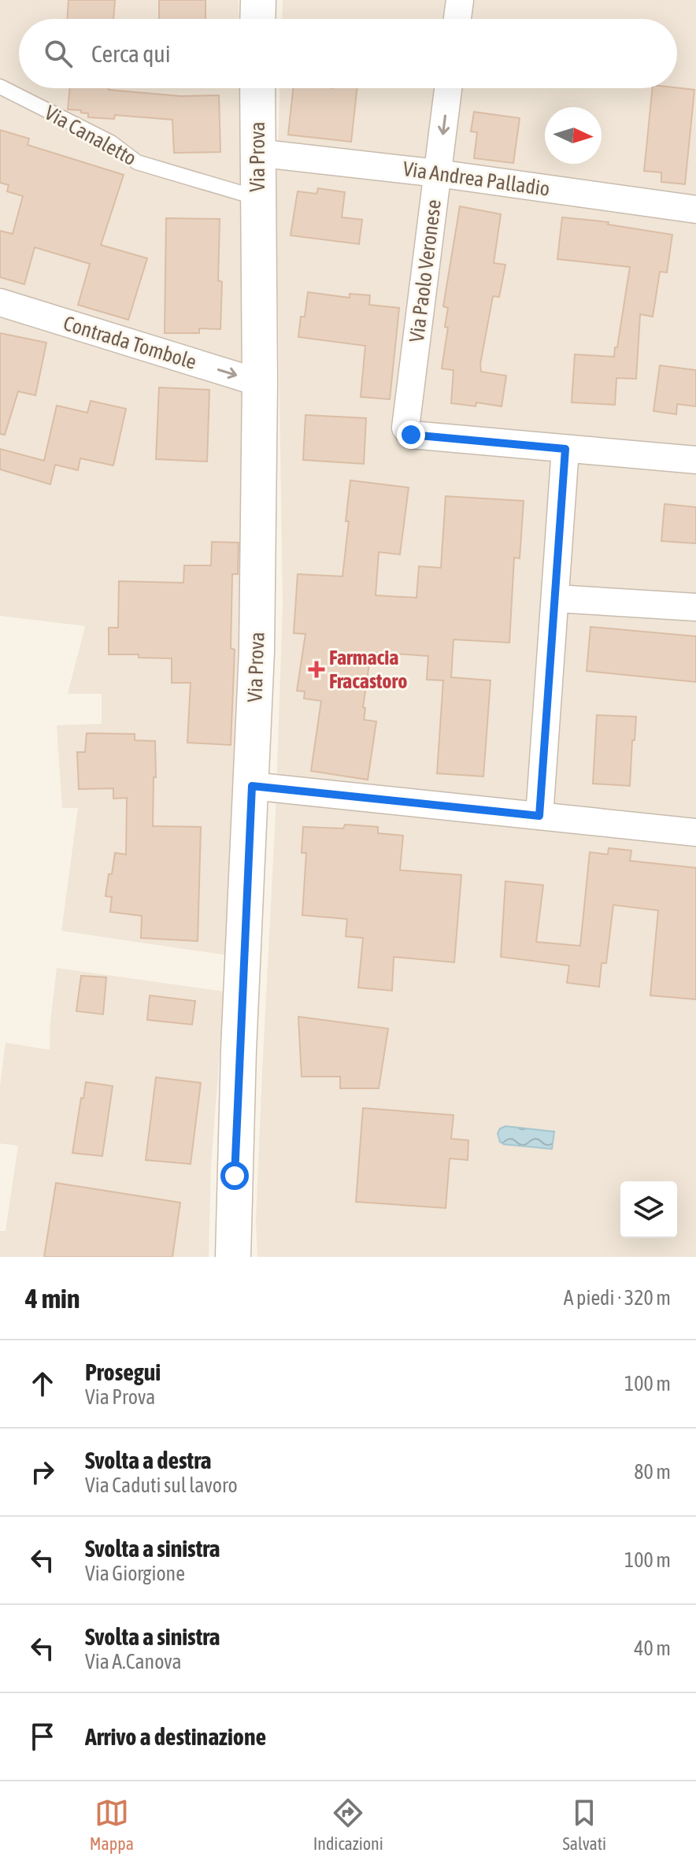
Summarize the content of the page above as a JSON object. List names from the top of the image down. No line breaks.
{"streets":{"main road":["Via Prova"],"street":["Via Andrea Palladio","Via Paolo Veronese","Contrada Tombole"],"lane":["Via Canaletto"]},"crossings":[["Via Canaletto","Via Prova"],["Via Prova","Via Andrea Palladio"],["Via Prova","Contrada Tombole"],["Via Andrea Palladio","Via Paolo Veronese"]],"one_way":["Contrada Tombole"],"places":{"health":["Farmacia Fracastoro"]},"north":"right","page":{"search":"Cerca qui","heading":["4 min","A piedi · 320 m"],"list":[["Prosegui","Via Prova","100 m"],["Svolta a destra","Via Caduti sul lavoro","80 m"],["Svolta a sinistra","Via Giorgione","100 m"],["Svolta a sinistra","Via A.Canova","40 m"],"Arrivo a destinazione"],"nav":["Mappa","Indicazioni","Salvati"]}}
